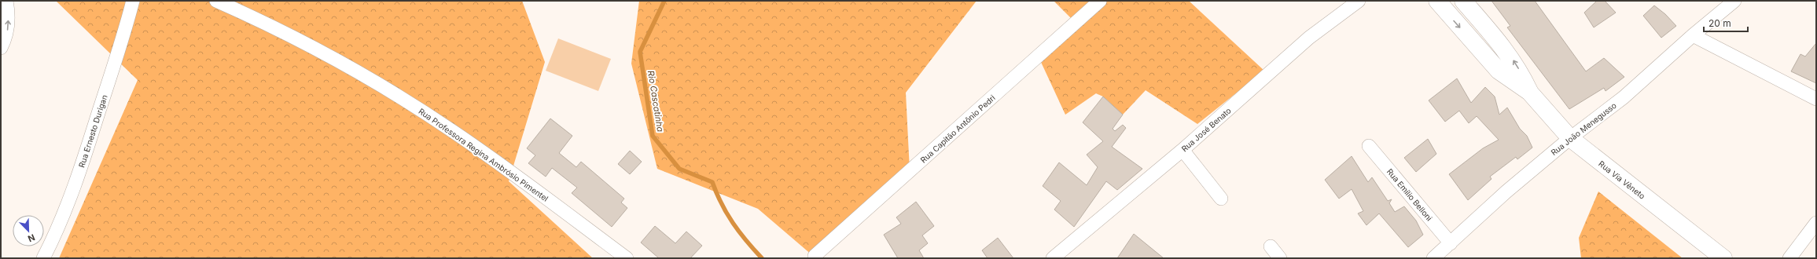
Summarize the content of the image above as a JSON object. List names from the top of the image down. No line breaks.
{"streets":{"main road":["Rua Via Vêneto"],"street":["Rua Capitão Antônio Pedri","Rua João Menegusso","Rua José Benato","Rua Ernesto Durigan","Rua Professora Regina Ambrósio Pimentel","Rua Emílio Belloni"]},"crossings":[["Rua João Menegusso","Rua Via Vêneto"],["Rua João Menegusso","Rua Emílio Belloni"]],"water":["Rio Cascatinha"],"scale_bar":"20 m","north":"bottom right"}
